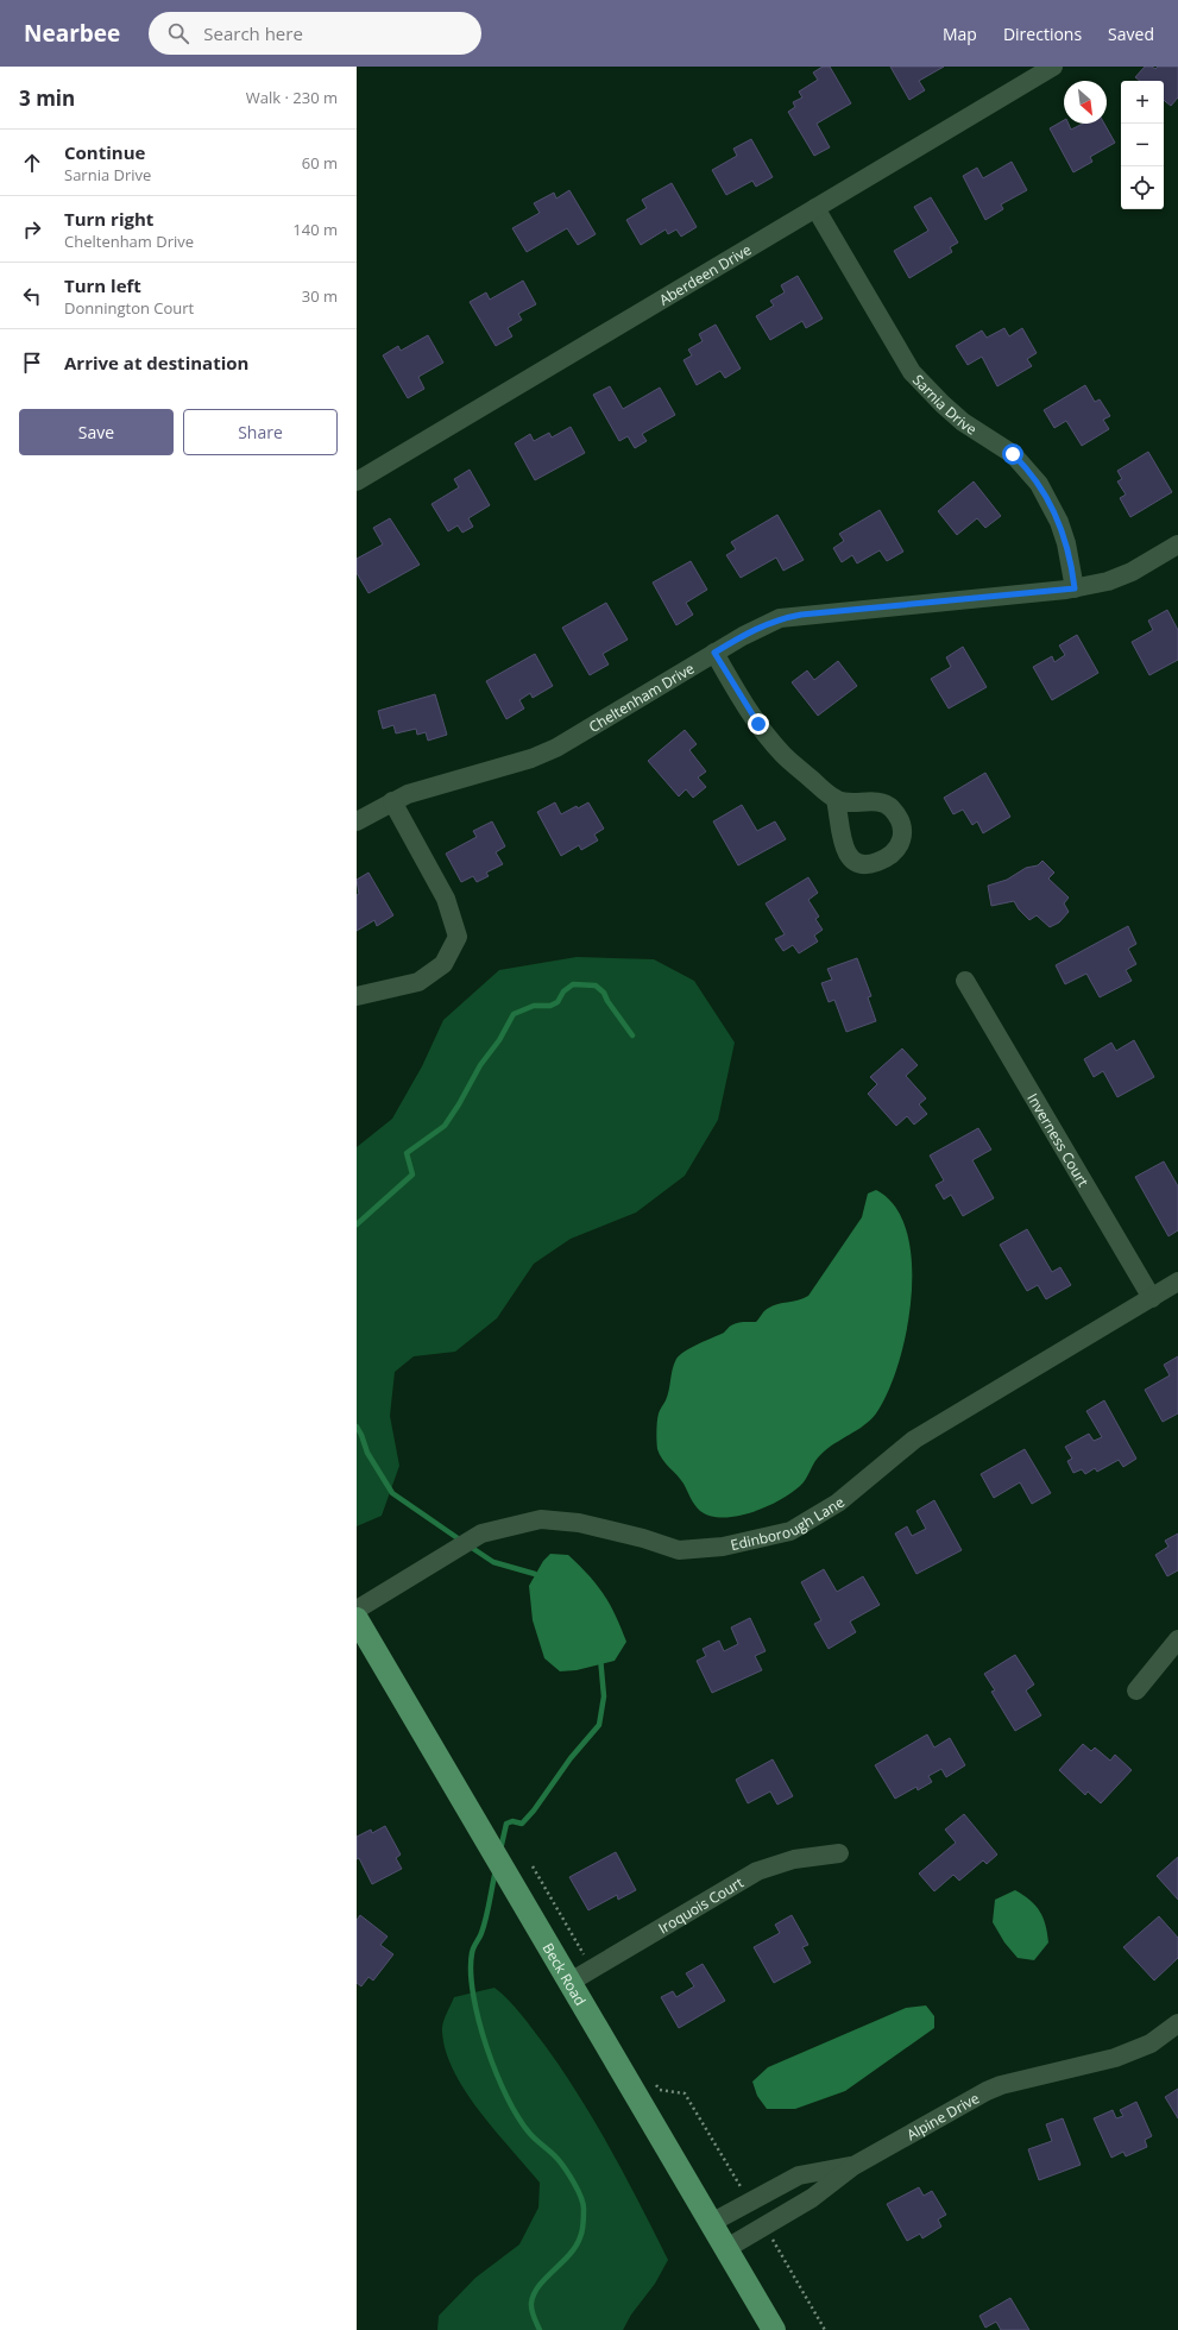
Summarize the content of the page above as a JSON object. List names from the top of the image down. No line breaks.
{"streets":{"main road":["Beck Road"],"street":["Aberdeen Drive","Sarnia Drive","Cheltenham Drive","Inverness Court","Edinborough Lane","Iroquois Court","Alpine Drive"]},"crossings":[["Aberdeen Drive","Sarnia Drive"],["Sarnia Drive","Cheltenham Drive"],["Inverness Court","Edinborough Lane"],["Iroquois Court","Beck Road"],["Beck Road","Alpine Drive"]],"north":"bottom right","page":{"header":"Nearbee","search":"Search here","nav":["Map","Directions","Saved"],"heading":["3 min","Walk · 230 m"],"map_buttons":["+","−"],"list":[["Continue","Sarnia Drive","60 m"],["Turn right","Cheltenham Drive","140 m"],["Turn left","Donnington Court","30 m"],"Arrive at destination"],"buttons":["Save","Share"]}}
